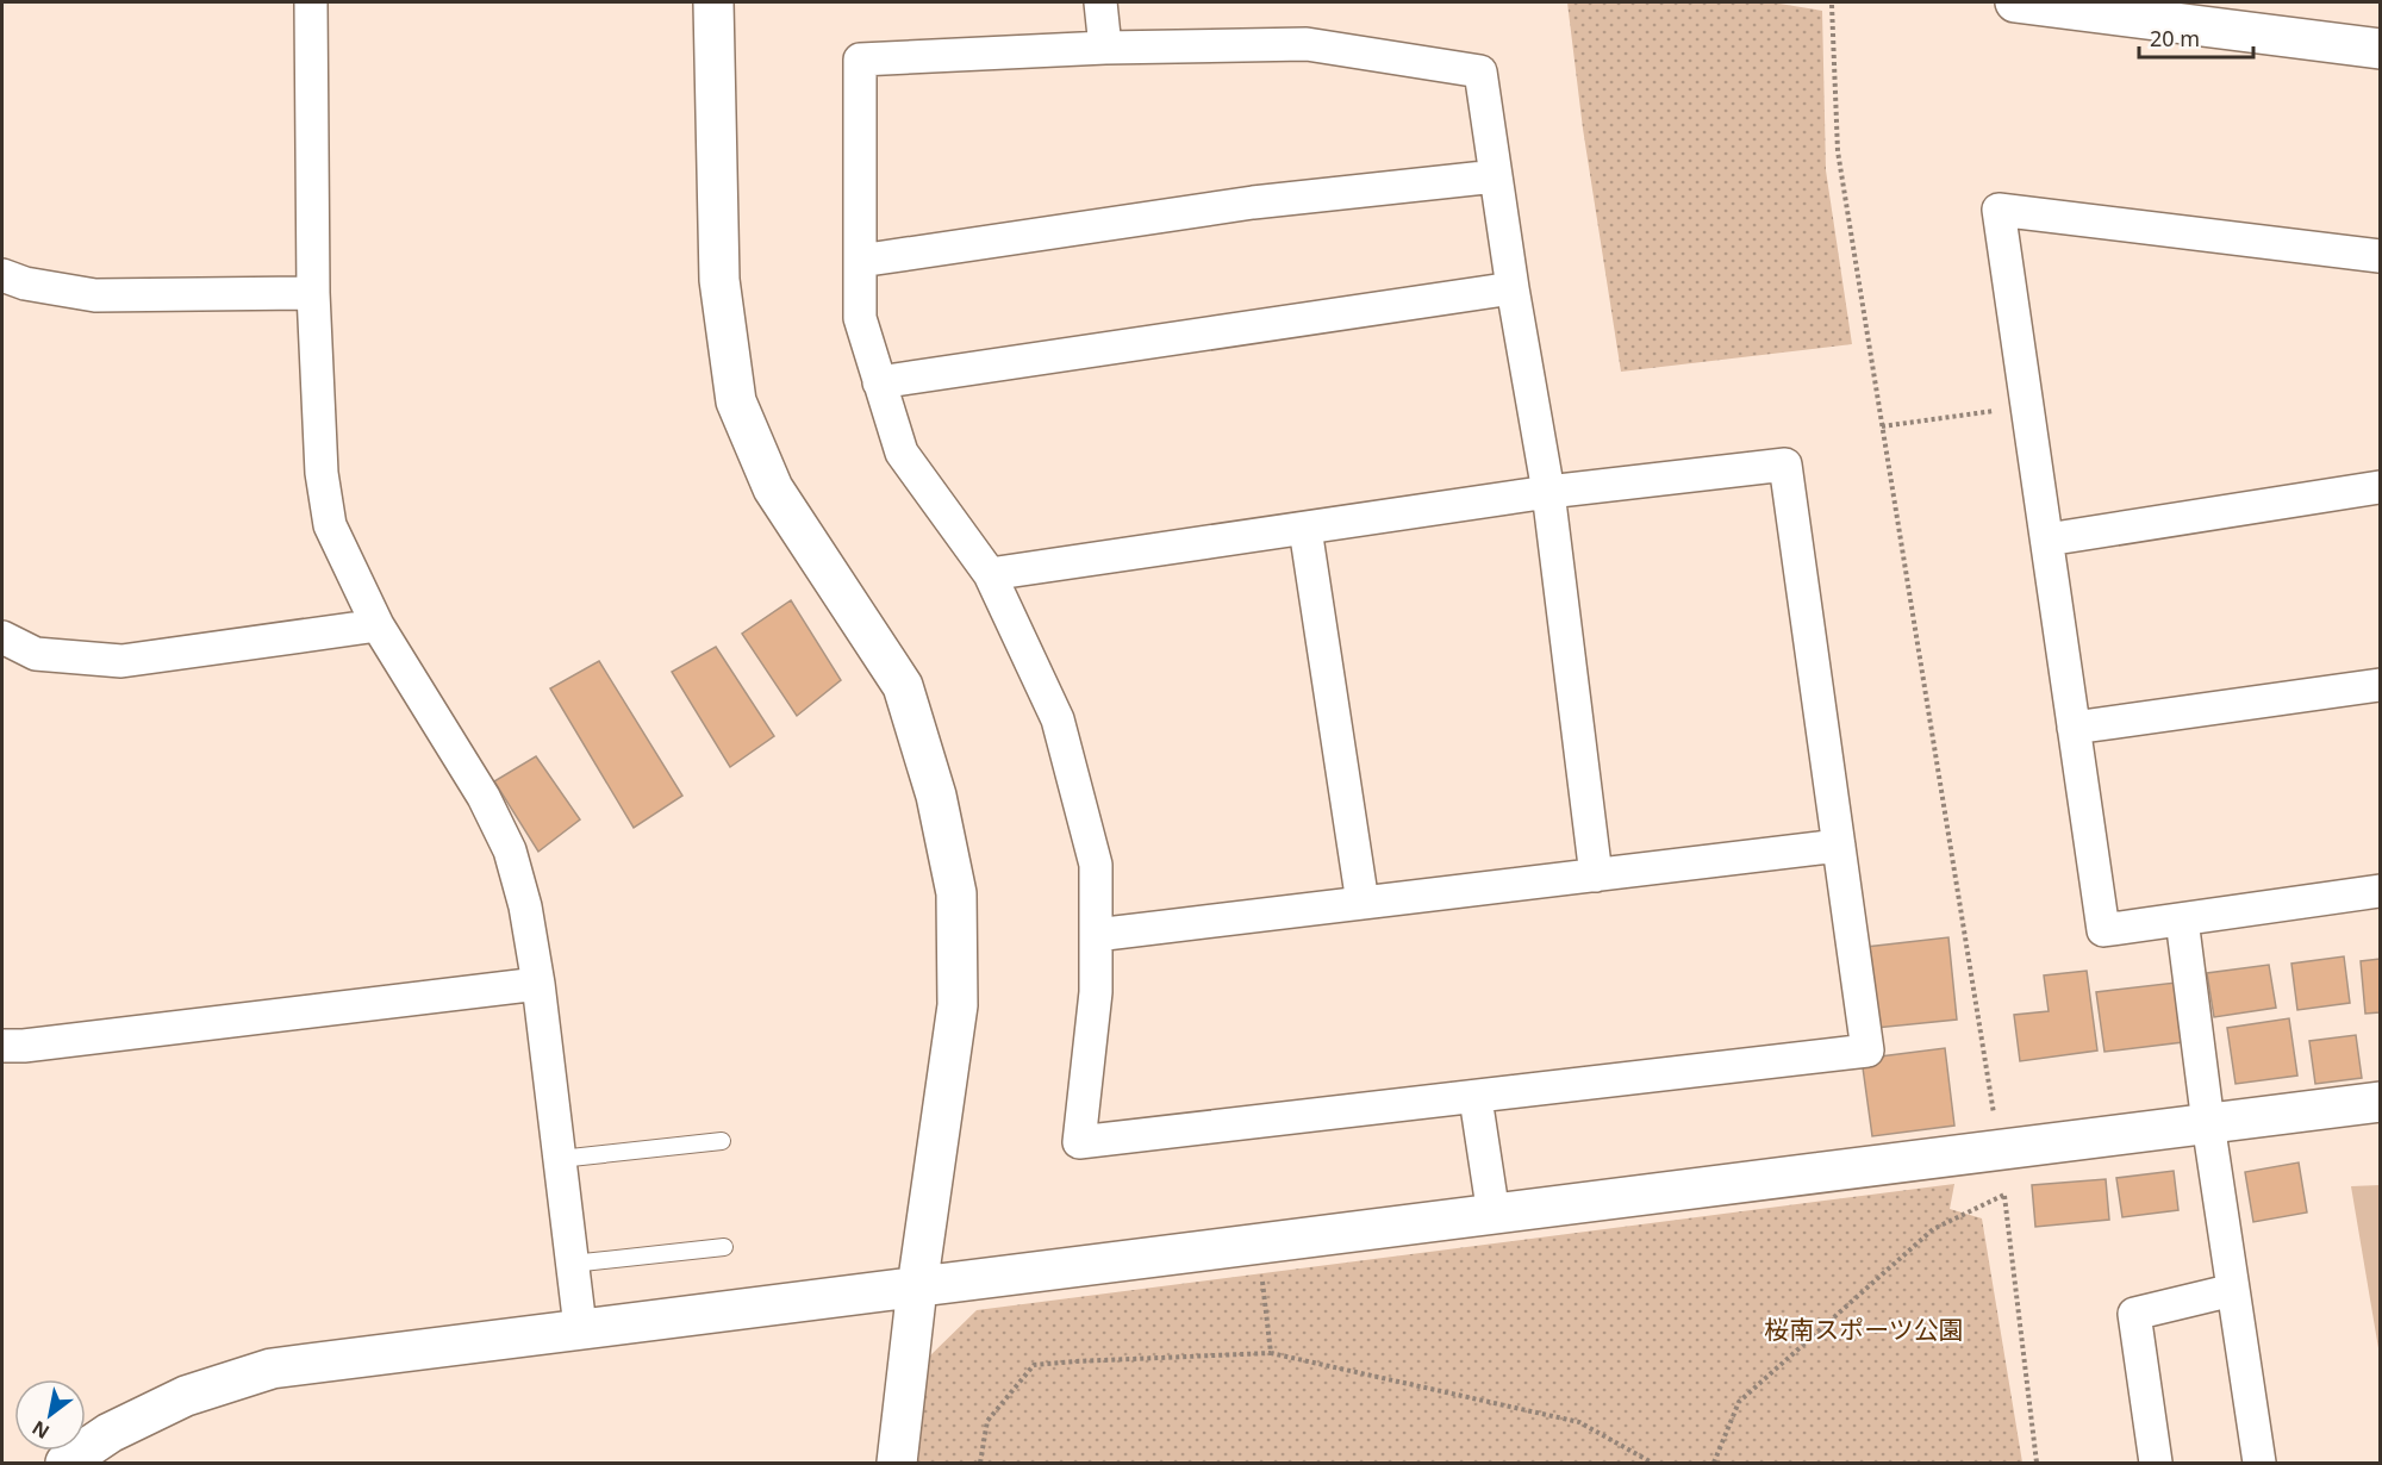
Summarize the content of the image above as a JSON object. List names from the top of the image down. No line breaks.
{"parks":["桜南スポーツ公園"],"scale_bar":"20 m","north":"bottom left"}
